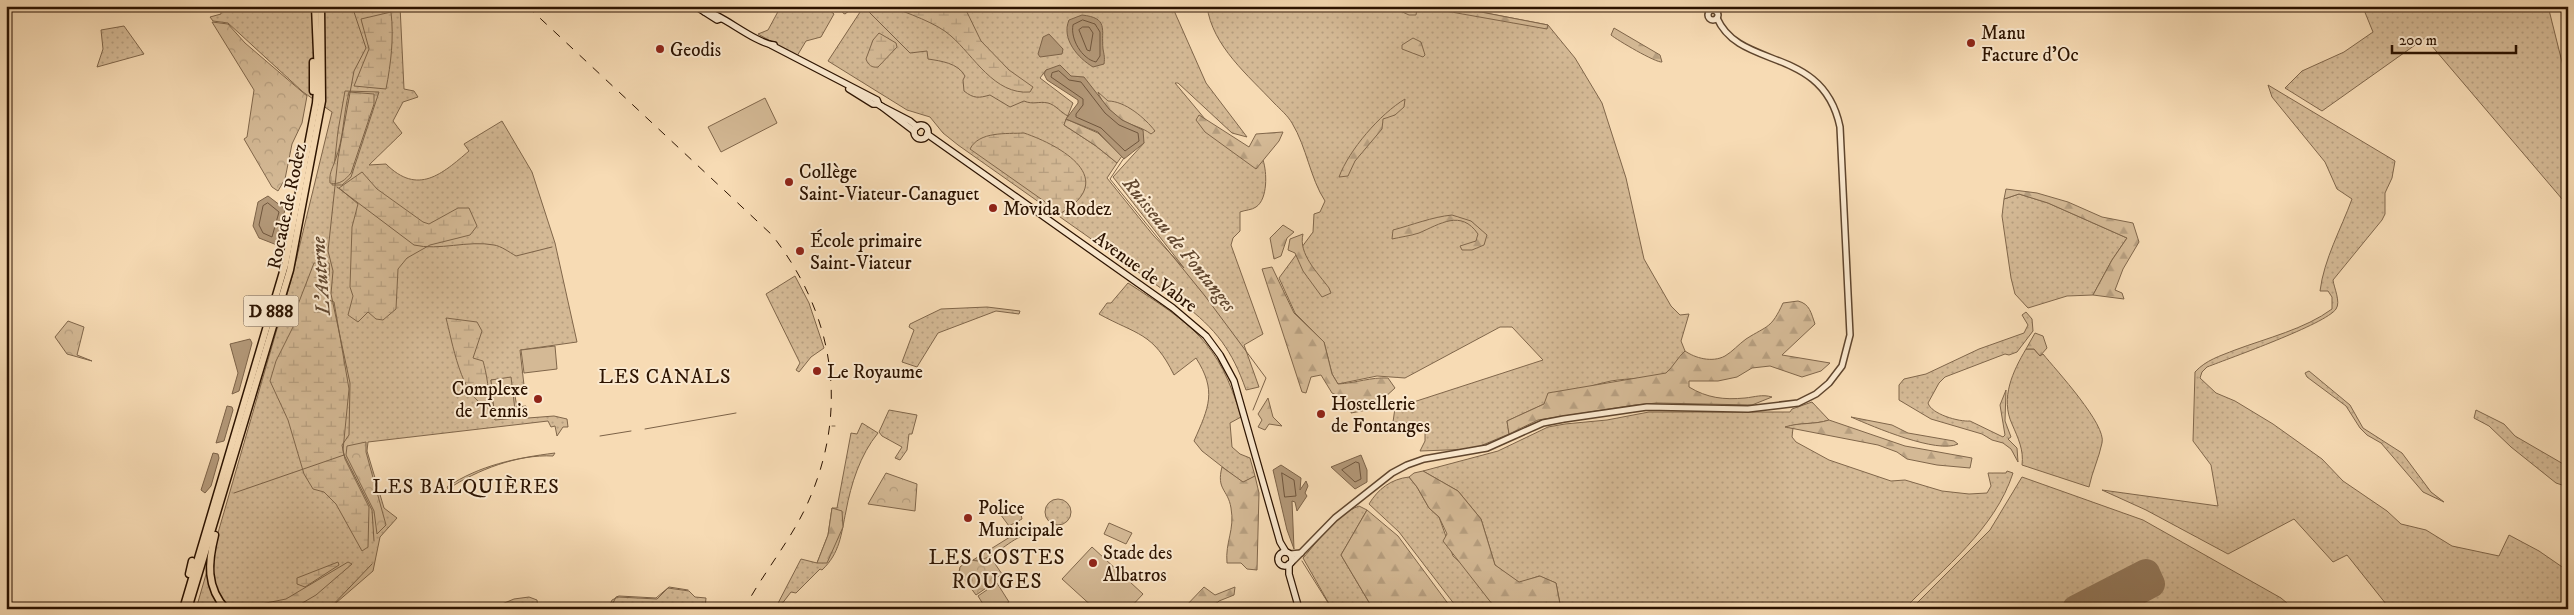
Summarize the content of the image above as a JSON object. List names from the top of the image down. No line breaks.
{"streets":{"highway":["Rocade de Rodez","D 888"],"main road":["Avenue de Vabre"]},"districts":["LES CANALS","LES BALQUIÈRES","LES COSTES ROUGES"],"water":["Ruisseau de Fontanges","L'Auterne"],"places":["Manu Facture d'Oc","Geodis","Collège Saint-Viateur-Canaguet","Movida Rodez","École primaire Saint-Viateur","Le Royaume","Complexe de Tennis","Hostellerie de Fontanges","Police Municipale","Stade des Albatros"],"scale_bar":"200 m"}
